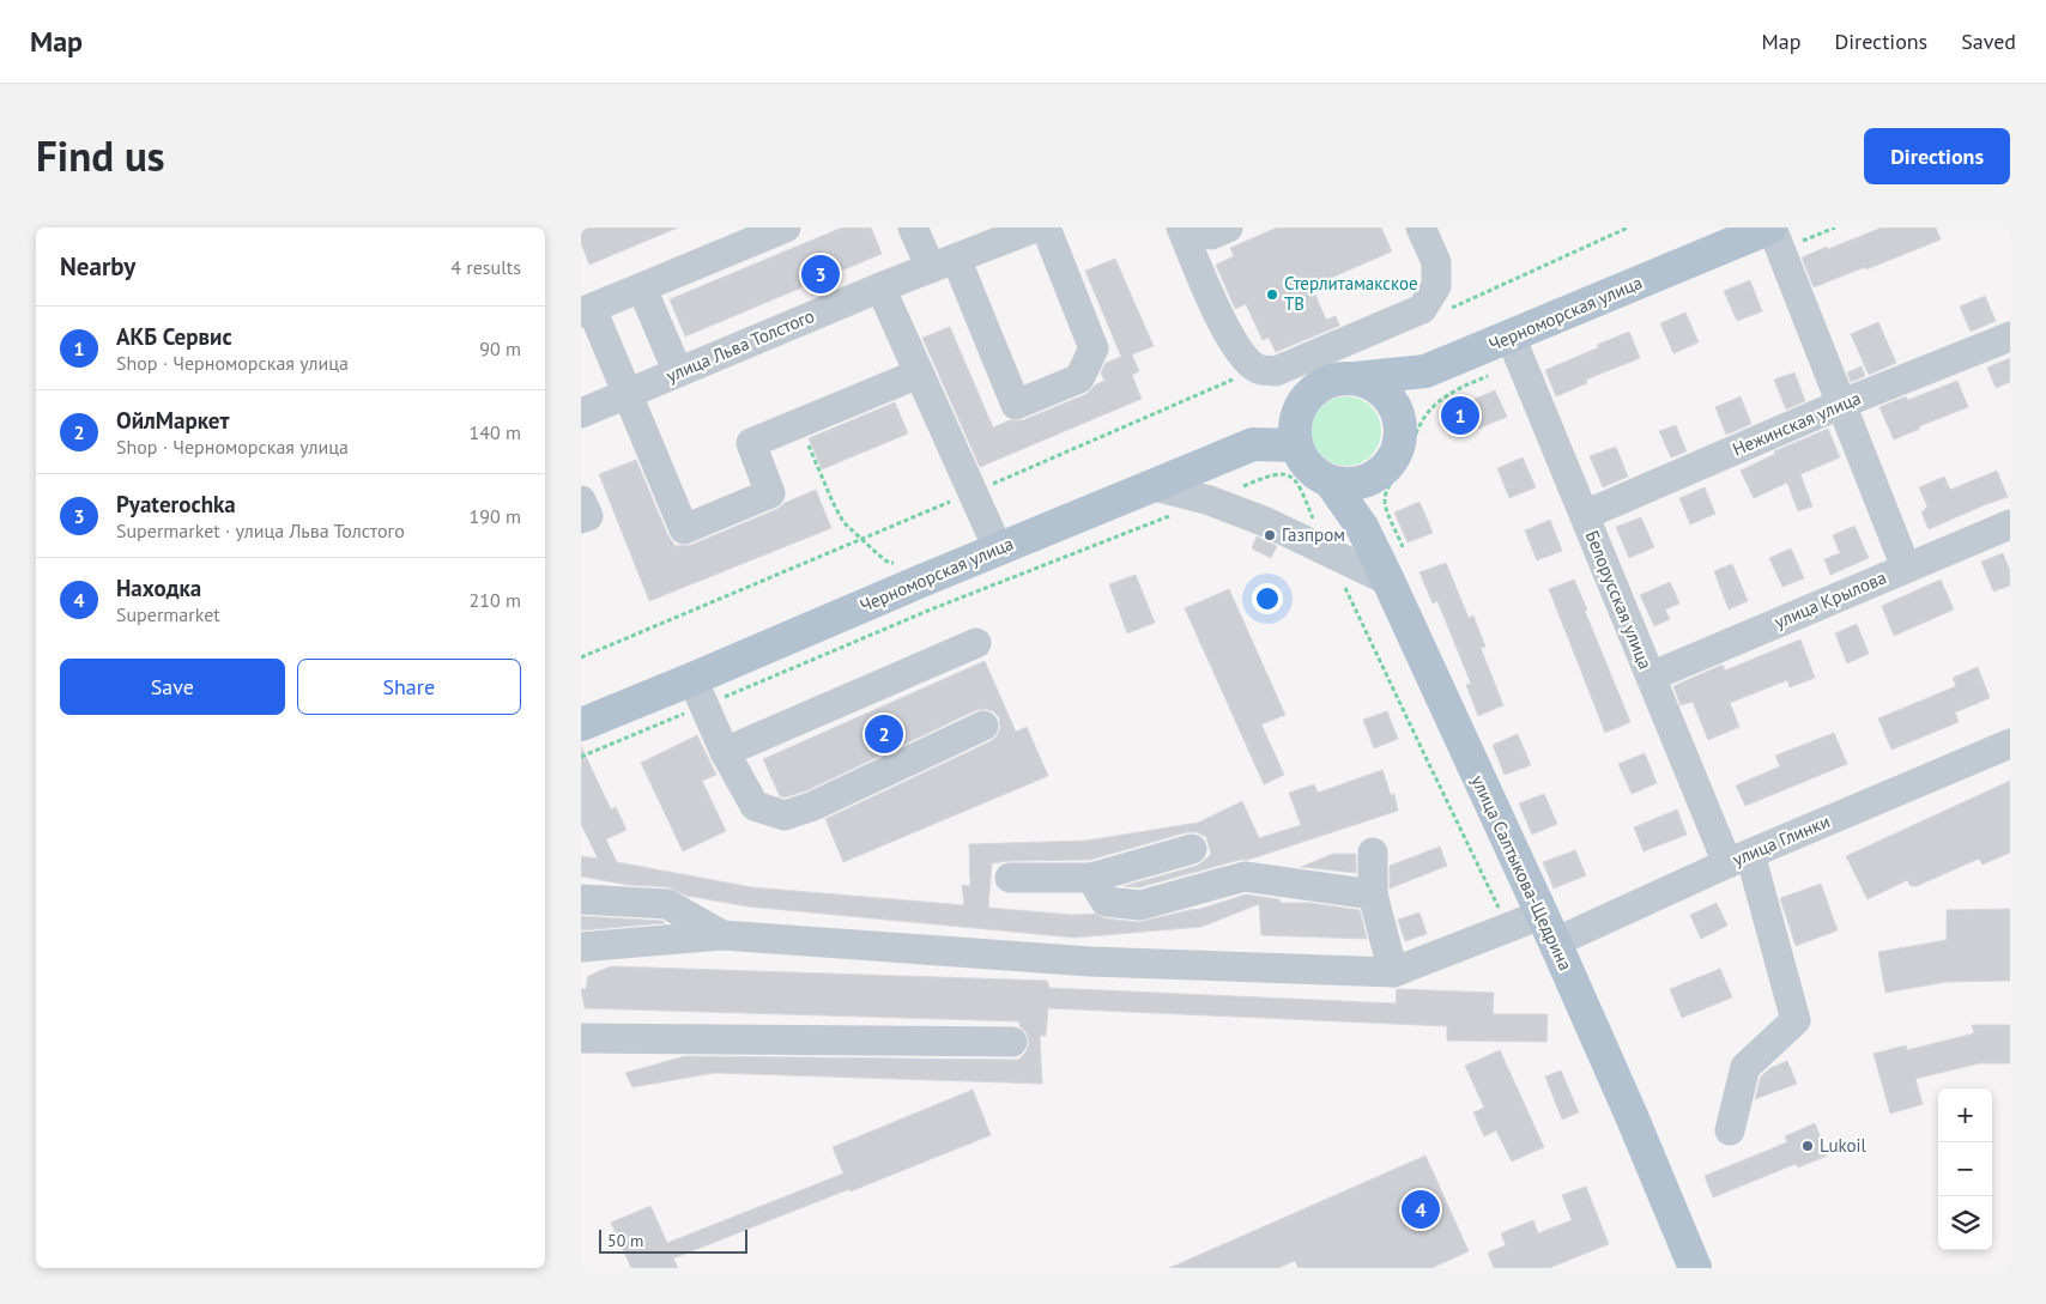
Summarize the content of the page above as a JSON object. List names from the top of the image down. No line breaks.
{"streets":{"main road":["Черноморская улица","улица Салтыкова-Щедрина"],"street":["улица Льва Толстого","Нежинская улица","Белорусская улица","улица Крылова","улица Глинки"]},"crossings":[["Черноморская улица","Белорусская улица"],["Черноморская улица","улица Салтыкова-Щедрина"],["Нежинская улица","Белорусская улица"],["Белорусская улица","улица Крылова"],["Белорусская улица","улица Глинки"],["улица Глинки","улица Салтыкова-Щедрина"]],"places":["Стерлитамакское ТВ","Газпром","Lukoil"],"scale_bar":"50 m","page":{"header":"Map","nav":["Map","Directions","Saved"],"title":"Find us","buttons":["Directions",["Save","Share"]],"heading":["Nearby","4 results"],"pins":["3","1","2","4"],"list":[{"mark":"1","name":"АКБ Сервис","note":"Shop · Черноморская улица","value":"90 m"},{"mark":"2","name":"ОйлМаркет","note":"Shop · Черноморская улица","value":"140 m"},{"mark":"3","name":"Pyaterochka","note":"Supermarket · улица Льва Толстого","value":"190 m"},{"mark":"4","name":"Находка","note":"Supermarket","value":"210 m"}],"map_buttons":["+","−"],"scale":"50 m"}}
